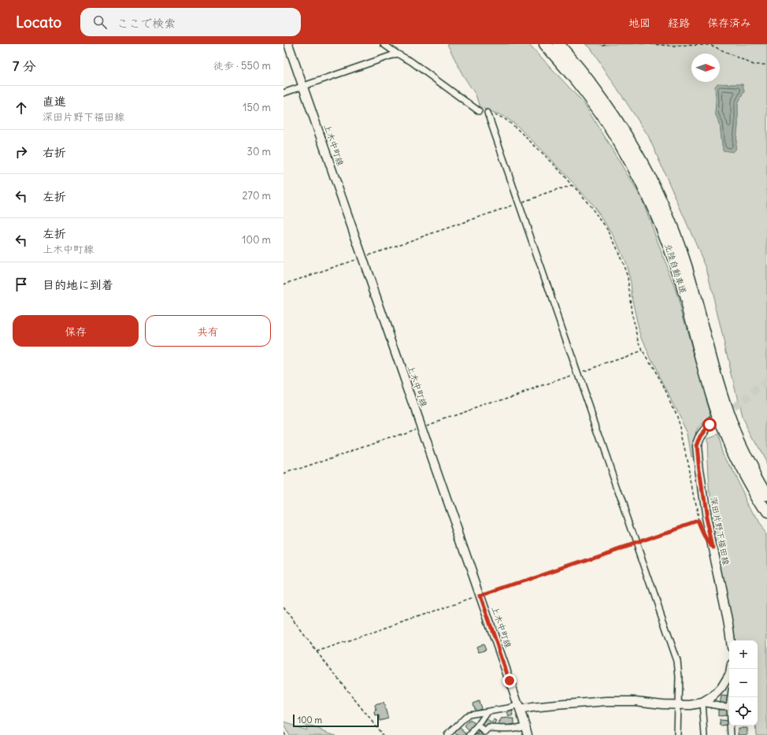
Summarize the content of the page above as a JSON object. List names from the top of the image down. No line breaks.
{"streets":{"highway":["北陸自動車道"],"main road":["上木中町線","深田片野下福田線"]},"scale_bar":"100 m","north":"right","page":{"header":"Locato","search":"ここで検索","nav":["地図","経路","保存済み"],"heading":["7 分","徒歩 · 550 m"],"list":[["直進","深田片野下福田線","150 m"],["右折","30 m"],["左折","270 m"],["左折","上木中町線","100 m"],"目的地に到着"],"buttons":["保存","共有"],"map_buttons":["+","−"],"scale":"100 m"}}
